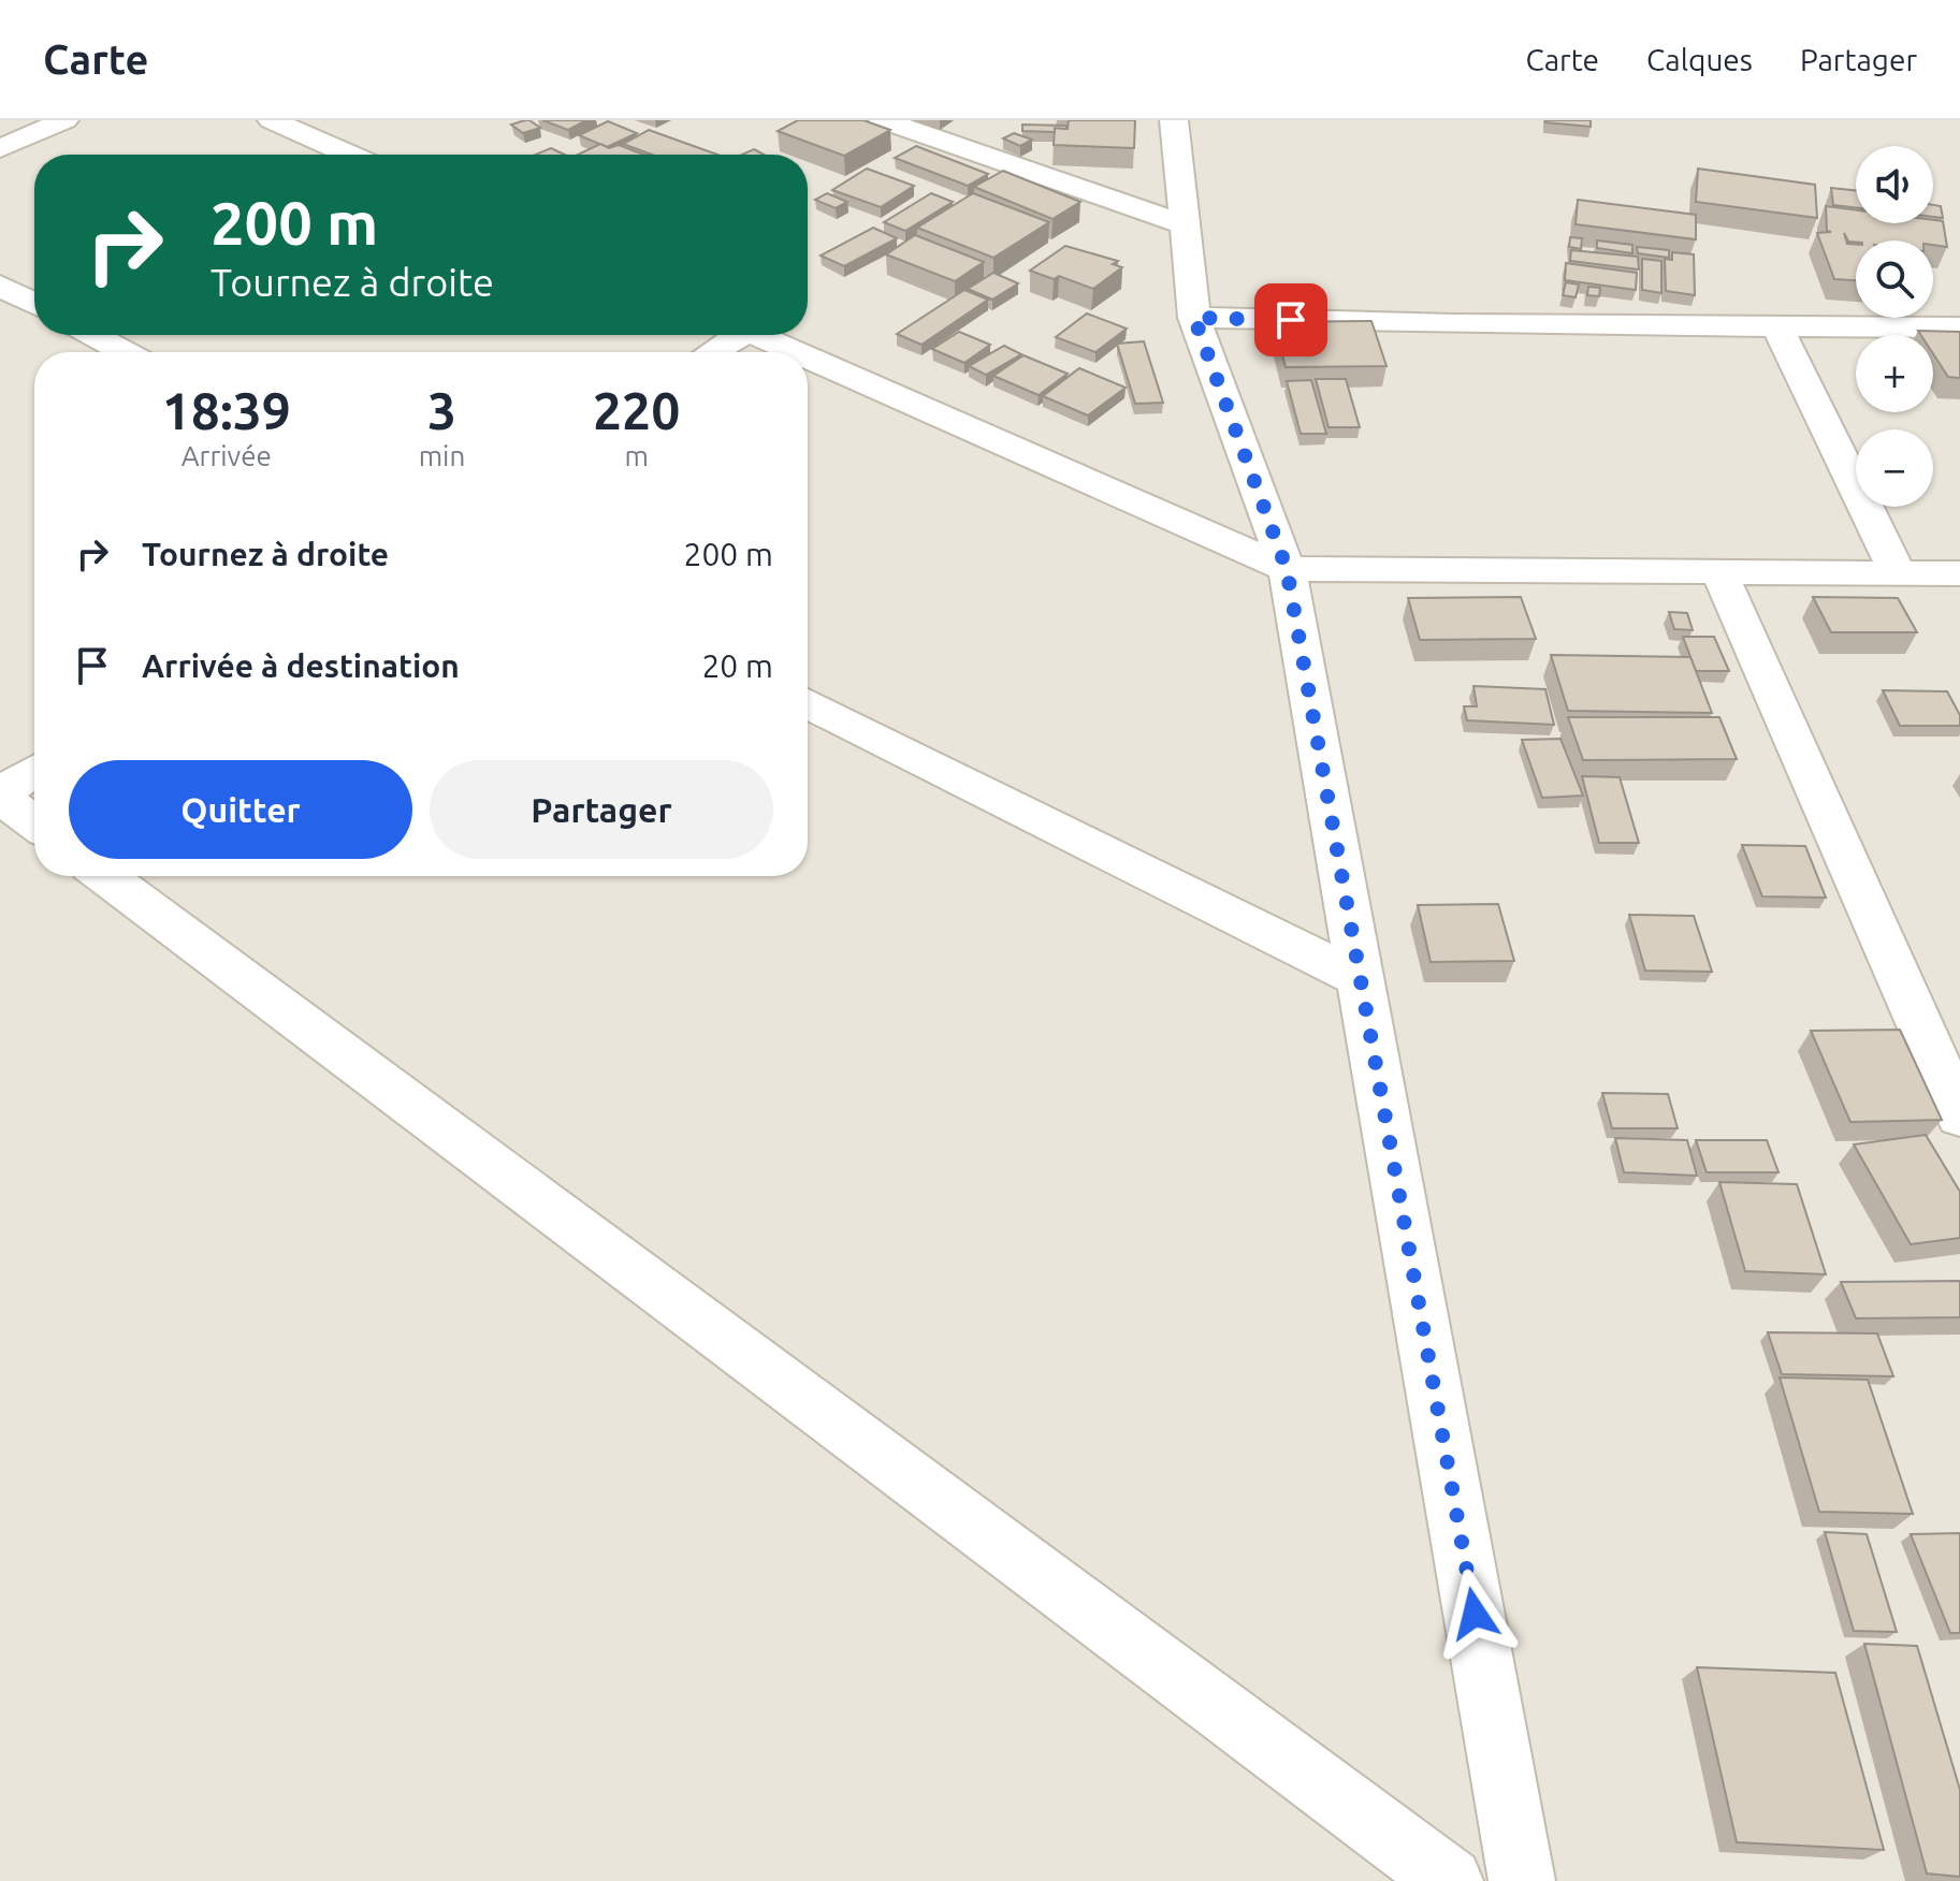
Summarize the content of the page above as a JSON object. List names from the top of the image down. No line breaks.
{"page":{"header":"Carte","nav":["Carte","Calques","Partager"],"map_buttons":["+","−"],"turn":["200 m","Tournez à droite"],"eta":["18:39","Arrivée","3","min","220","m"],"list":[{"name":"Tournez à droite","value":"200 m"},{"name":"Arrivée à destination","value":"20 m"}],"buttons":["Quitter","Partager"]}}
